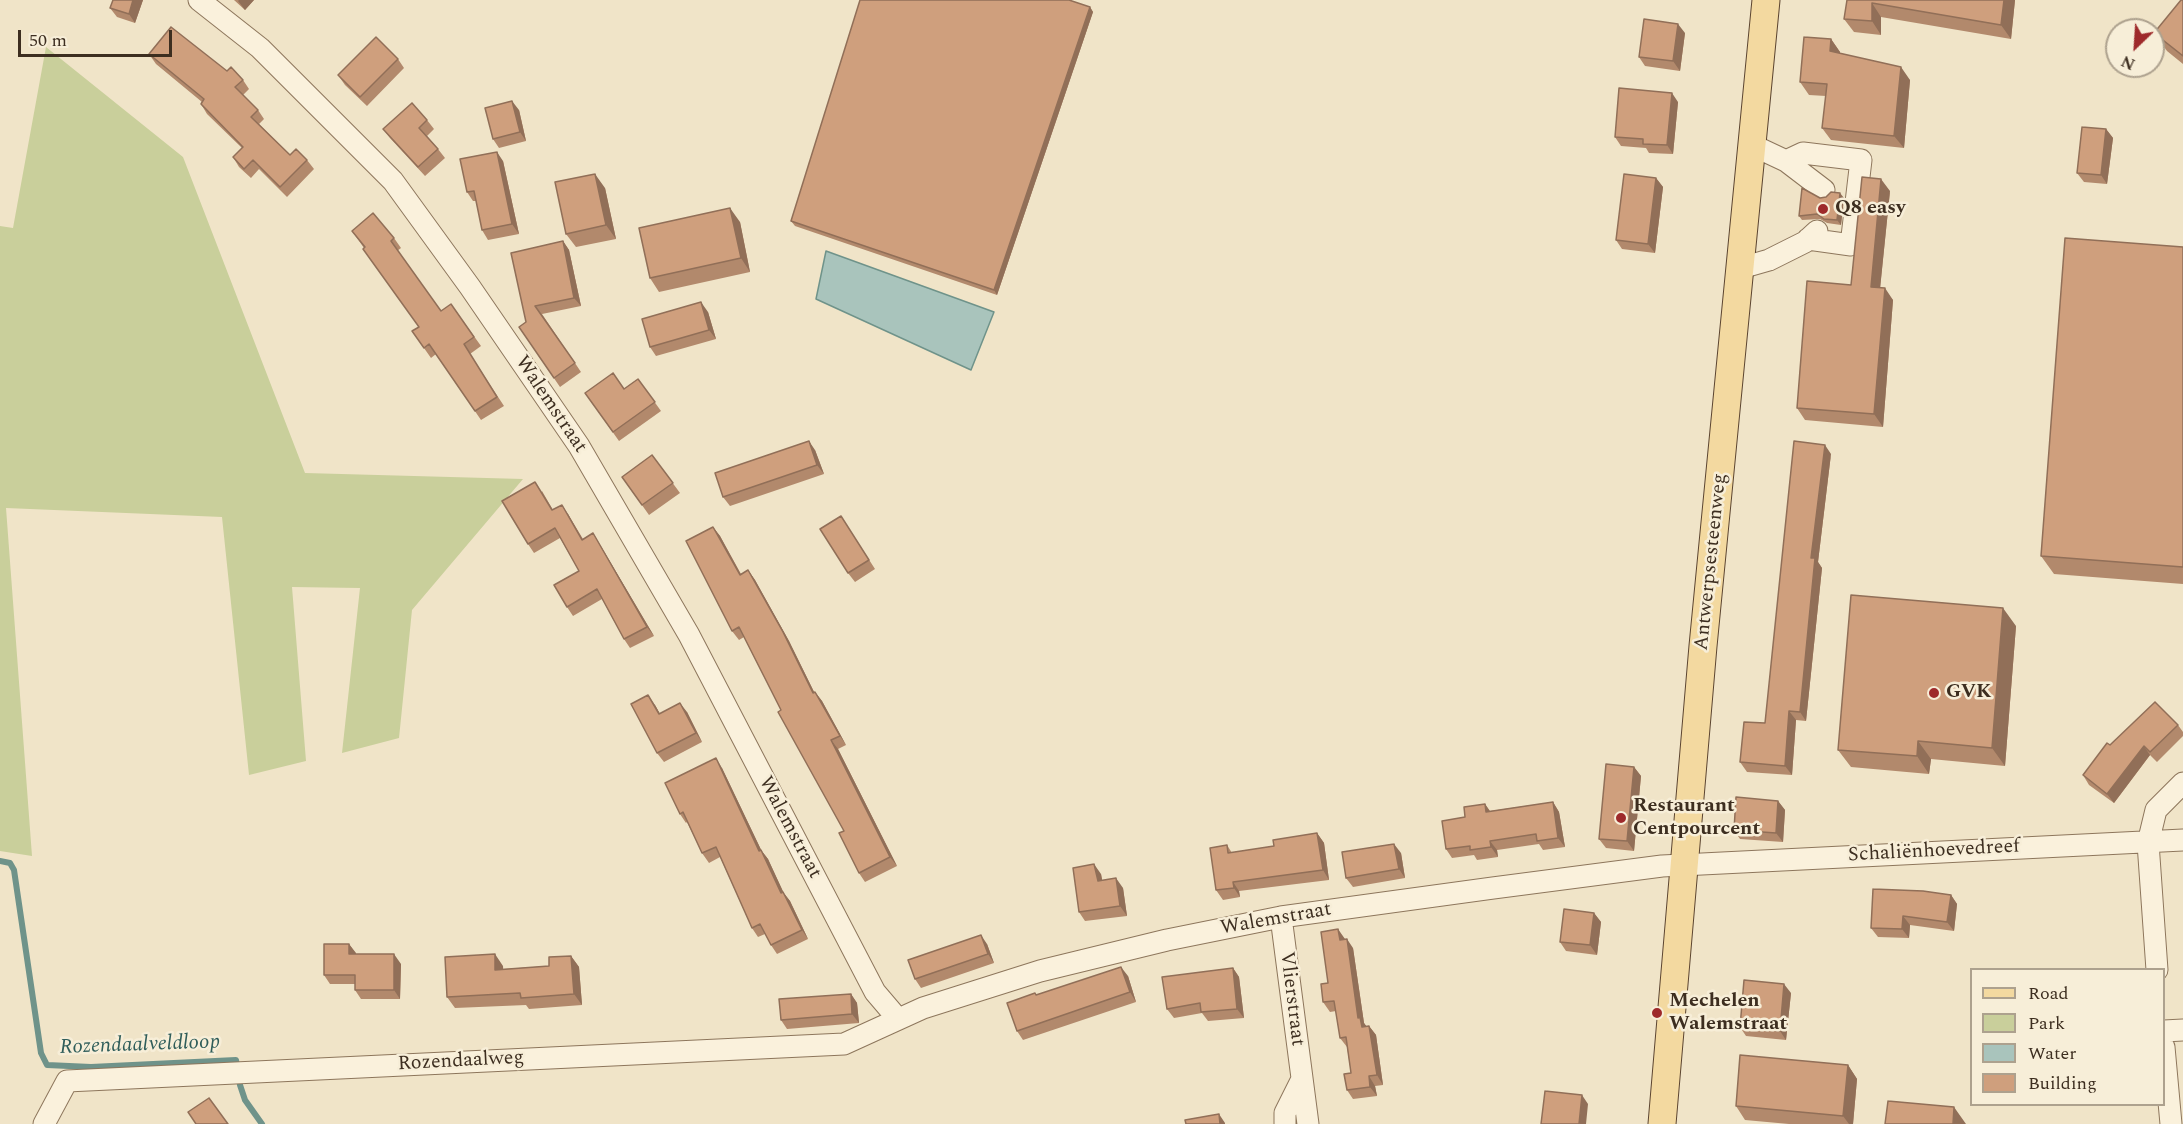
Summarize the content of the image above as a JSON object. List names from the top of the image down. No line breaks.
{"streets":{"main road":["Antwerpsesteenweg"],"street":["Walemstraat","Schaliënhoevedreef","Vlierstraat","Rozendaalweg"]},"crossings":[["Walemstraat","Antwerpsesteenweg"],["Walemstraat","Schaliënhoevedreef"],["Walemstraat","Vlierstraat"],["Walemstraat","Rozendaalweg"],["Antwerpsesteenweg","Schaliënhoevedreef"]],"water":["Rozendaalveldloop"],"places":["Q8 easy","GVK","Restaurant Centpourcent","Mechelen Walemstraat"],"legend":["Road","Park","Water","Building"],"scale_bar":"50 m","north":"bottom left"}
